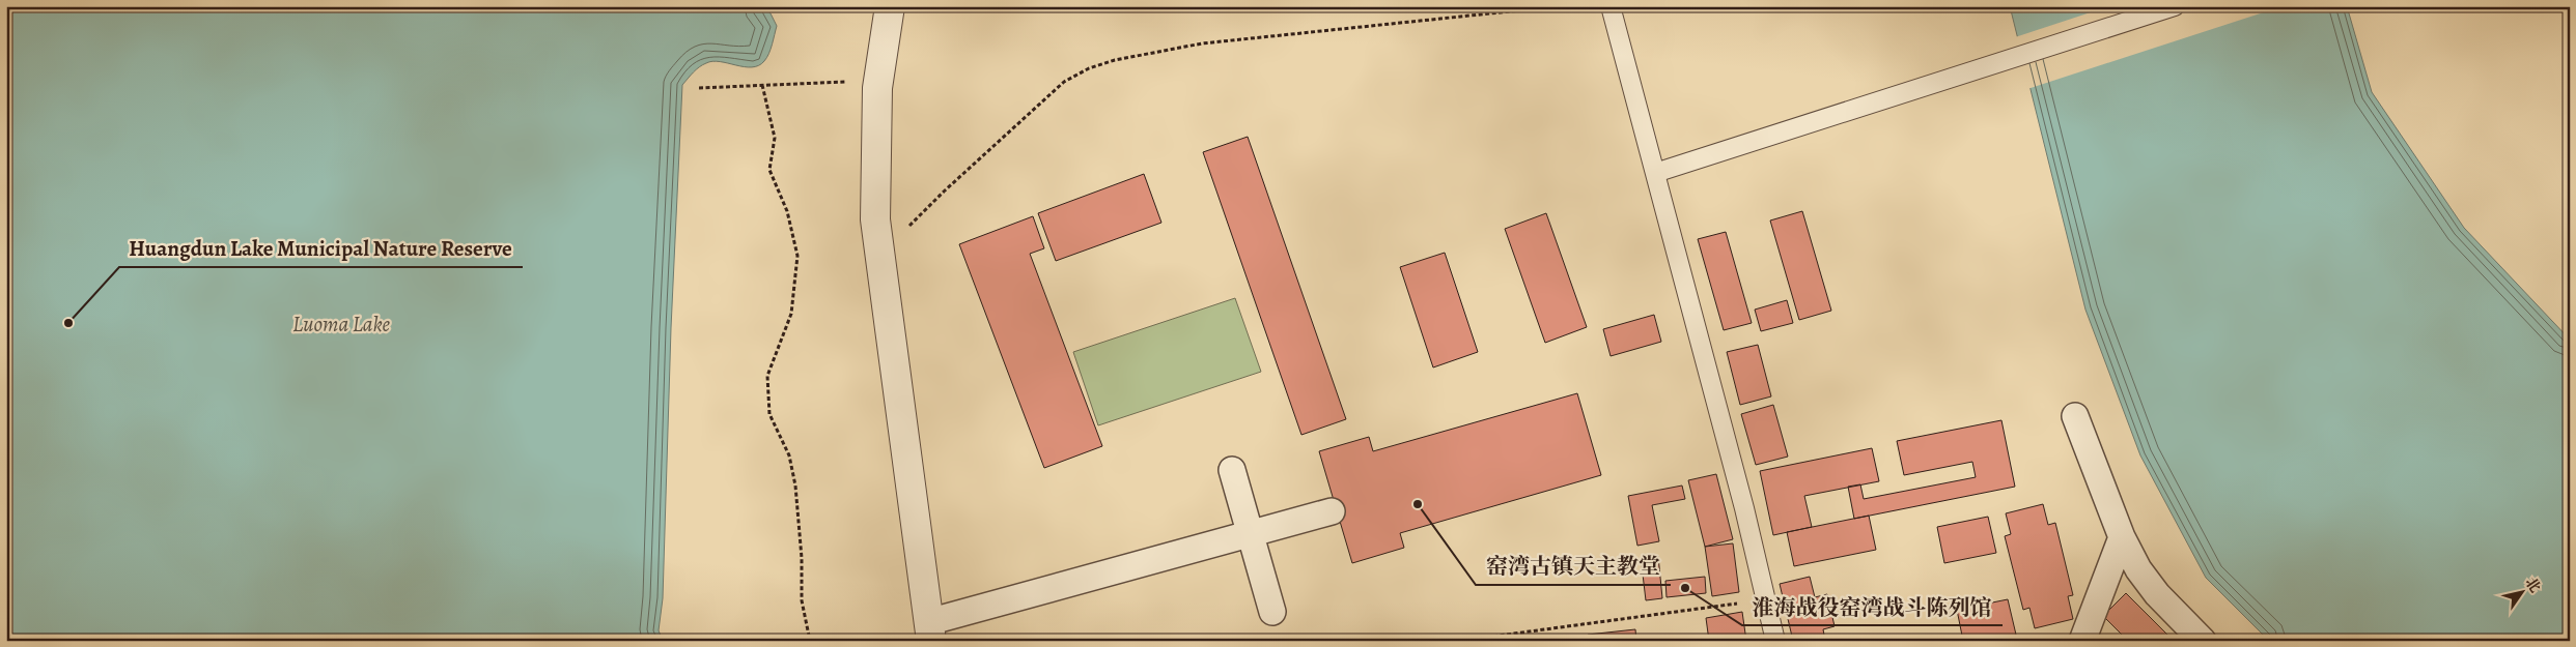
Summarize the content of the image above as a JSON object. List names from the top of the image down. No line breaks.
{"water":["Luoma Lake"],"places":["Huangdun Lake Municipal Nature Reserve","窑湾古镇天主教堂","淮海战役窑湾战斗陈列馆"],"north":"top right"}
